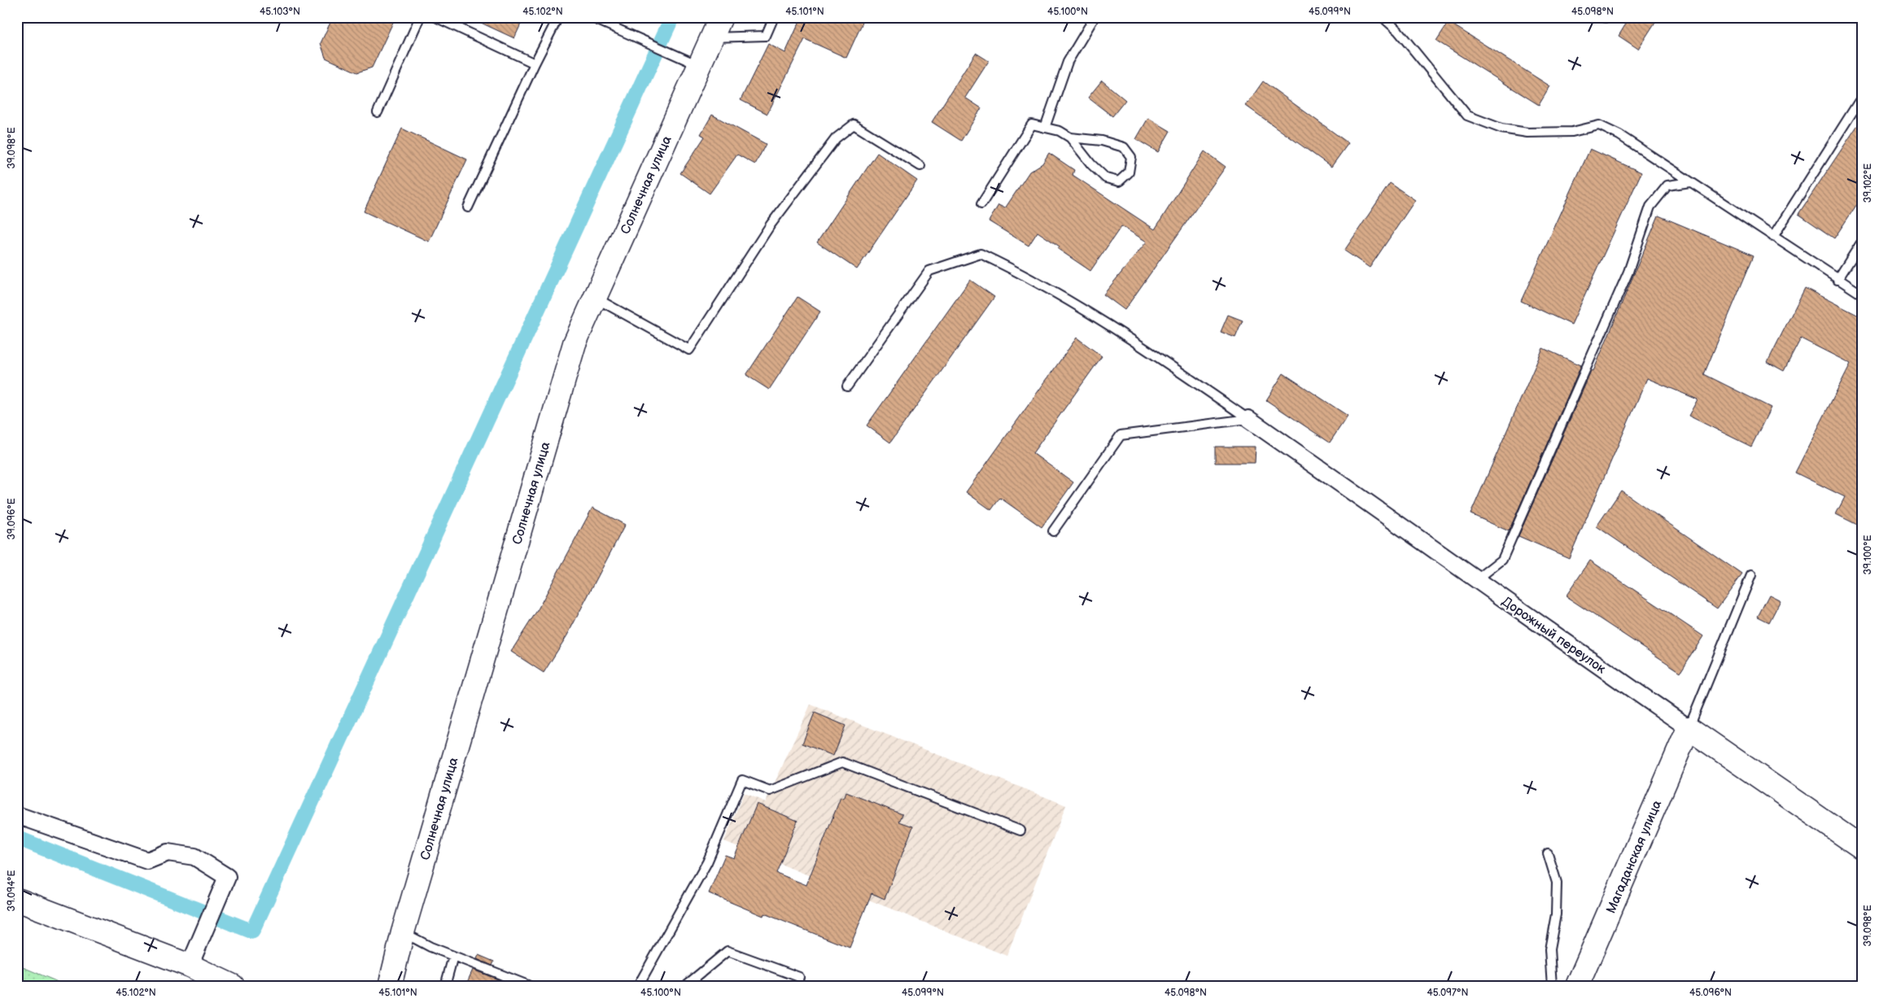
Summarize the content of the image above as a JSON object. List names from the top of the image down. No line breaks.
{"streets":{"main road":["Солнечная улица","Дорожный переулок","Магаданская улица"]},"crossings":[["Дорожный переулок","Магаданская улица"]],"coordinates":["45.103°N","45.102°N","45.101°N","45.100°N","45.099°N","45.098°N","39.098°E","39.102°E","39.096°E","39.100°E","39.094°E","45.097°N","45.096°N"]}
